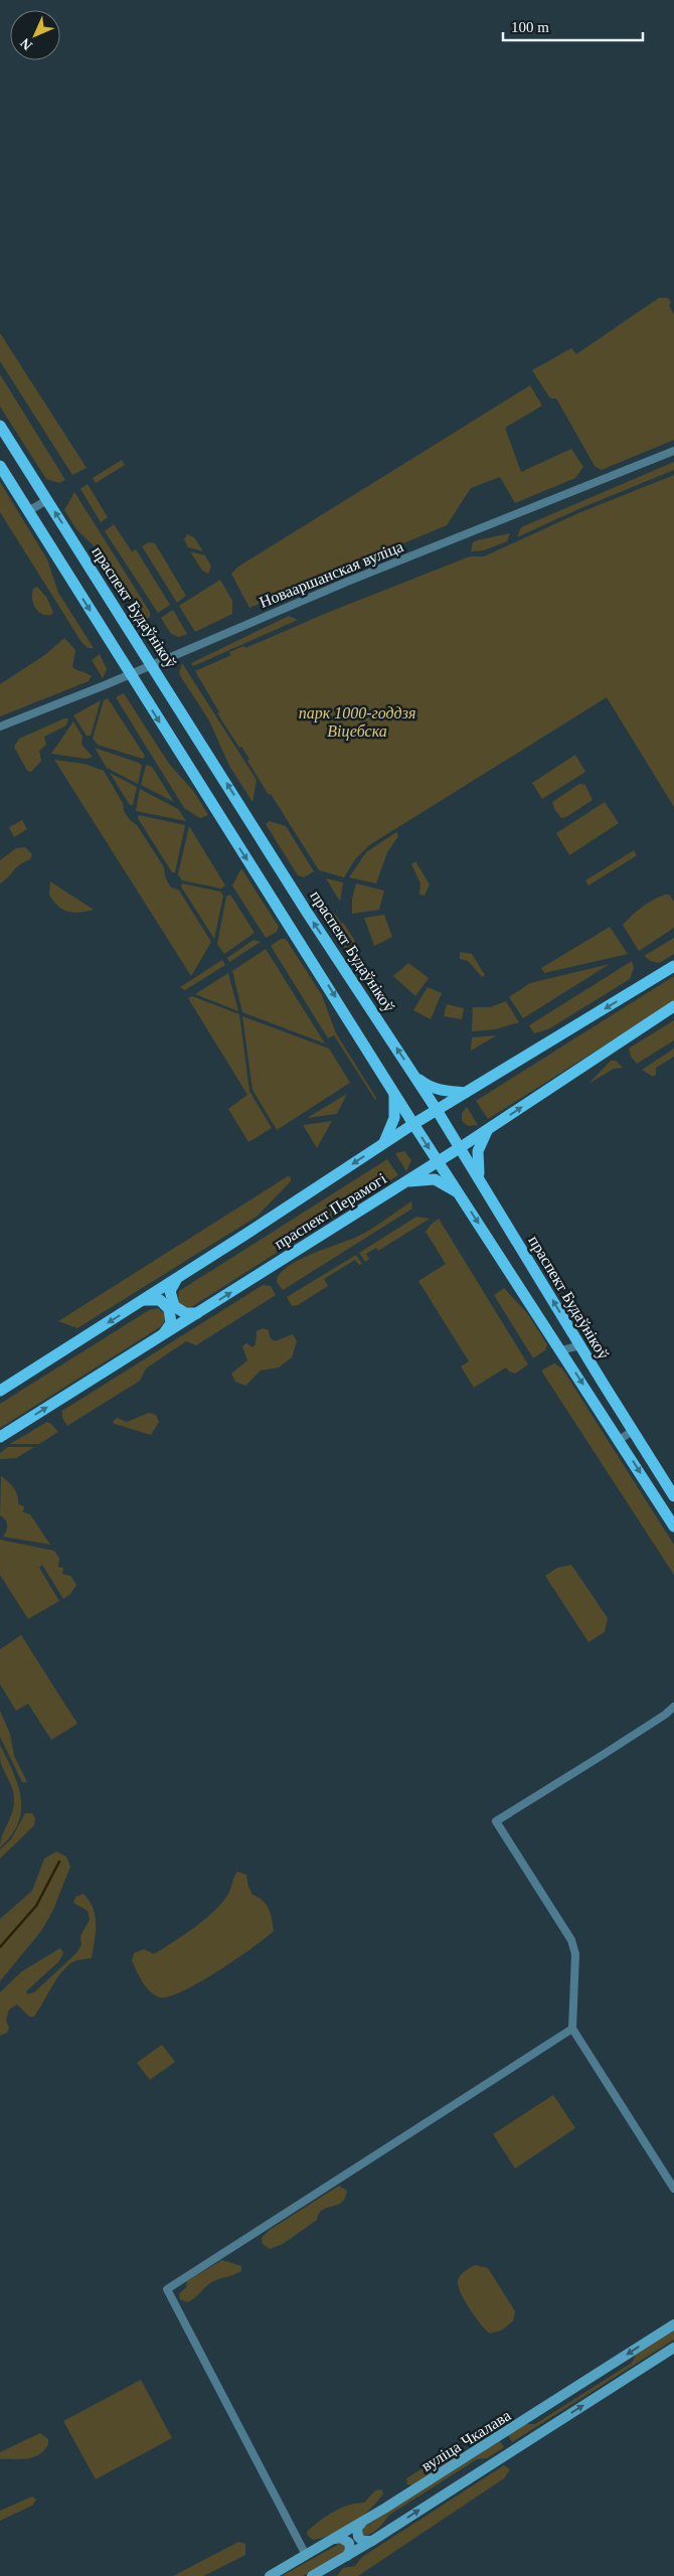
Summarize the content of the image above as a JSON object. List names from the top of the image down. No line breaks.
{"streets":{"main road":["праспект Будаўнікоў","праспект Перамогі","вуліца Чкалава"],"street":["Новааршанская вуліца"]},"crossings":[["Новааршанская вуліца","праспект Будаўнікоў"],["праспект Будаўнікоў","праспект Перамогі"]],"parks":["парк 1000-годдзя Віцебска"],"scale_bar":"100 m","north":"bottom left"}
